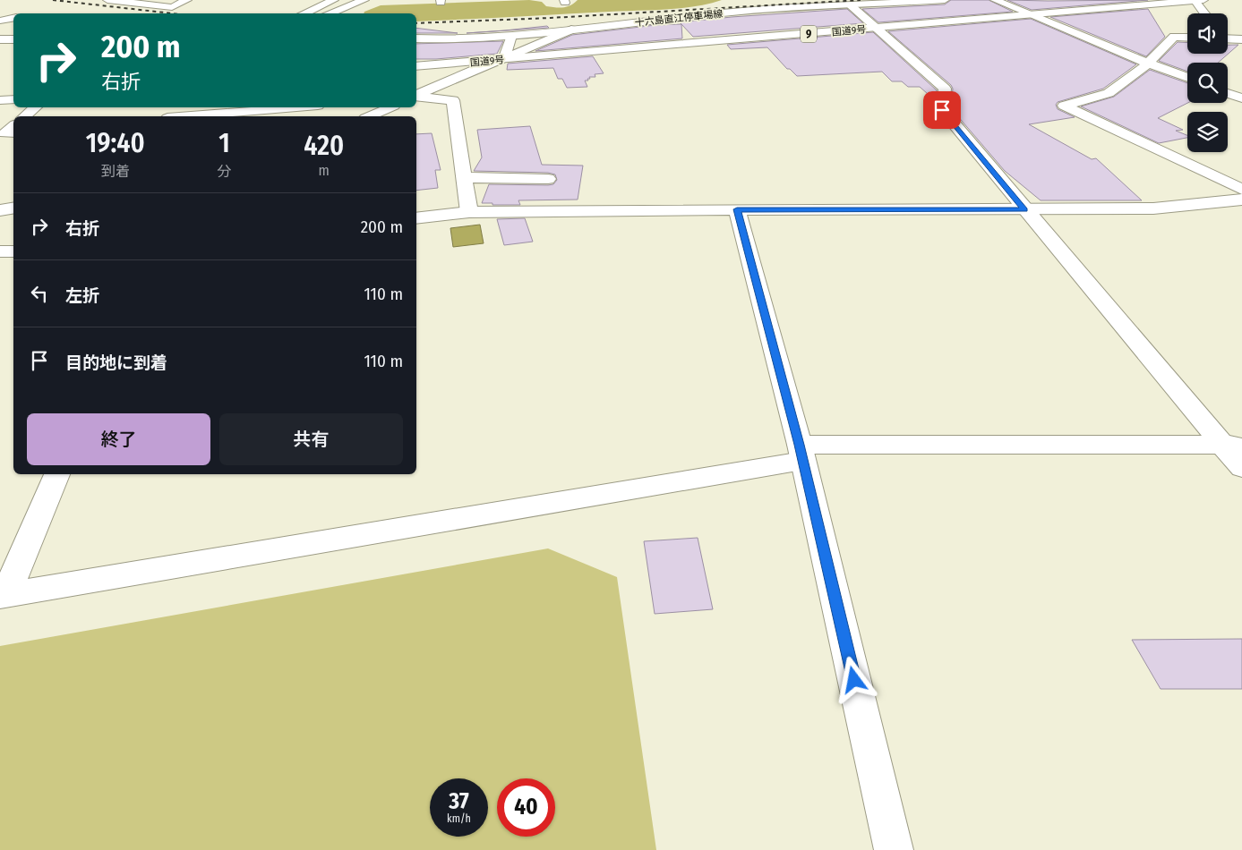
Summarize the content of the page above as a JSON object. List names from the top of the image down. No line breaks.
{"streets":{"main road":["十六島直江停車場線","国道9号","9"]},"page":{"turn":["200 m","右折"],"eta":["19:40","到着","1","分","420","m"],"list":[{"name":"右折","value":"200 m"},{"name":"左折","value":"110 m"},{"name":"目的地に到着","value":"110 m"}],"buttons":["終了","共有"],"speed":"37 km/h","limit":"40"}}
